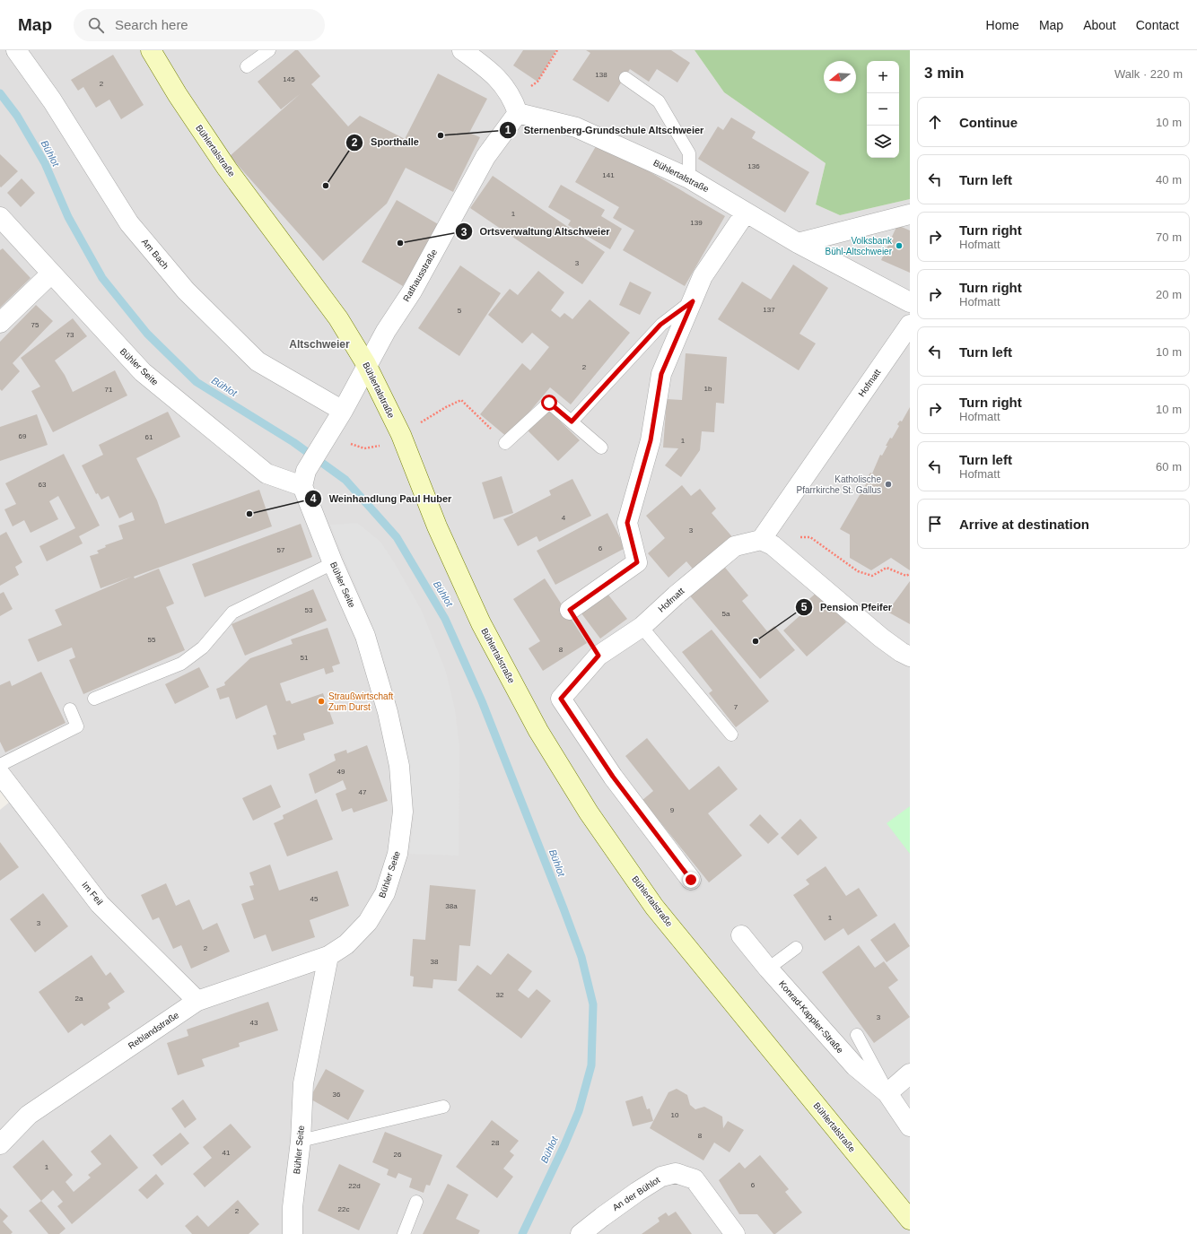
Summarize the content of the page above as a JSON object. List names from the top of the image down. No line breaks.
{"streets":{"main road":["Bühlertalstraße"],"street":["Am Bach","Rathausstraße","Bühler Seite","Hofmatt","Im Feil","Konrad-Kappler-Straße","Reblandstraße","An der Bühlot"]},"crossings":[["Bühlertalstraße","Rathausstraße"],["Bühler Seite","Reblandstraße"],["Im Feil","Reblandstraße"]],"districts":["Altschweier"],"water":["Bühlot"],"places":["Sternenberg-Grundschule Altschweier","Sporthalle","Ortsverwaltung Altschweier","Volksbank Bühl-Altschweier","Katholische Pfarrkirche St. Gallus","Weinhandlung Paul Huber","Pension Pfeifer","Straußwirtschaft Zum Durst"],"house_numbers":["138","145","2","136","141","1","139","3","137","5","75","73","2","1b","71","69","61","1","63","4","3","6","57","53","5a","55","8","51","7","49","47","9","45","38a","1","3","2","38","32","2a","3","43","36","10","8","28","41","26","1","6","22d","22c","2"],"north":"left","page":{"header":"Map","search":"Search here","nav":["Home","Map","About","Contact"],"heading":["3 min","Walk · 220 m"],"map_buttons":["+","−"],"list":[["Continue","10 m"],["Turn left","40 m"],["Turn right","Hofmatt","70 m"],["Turn right","Hofmatt","20 m"],["Turn left","10 m"],["Turn right","Hofmatt","10 m"],["Turn left","Hofmatt","60 m"],"Arrive at destination"]}}
